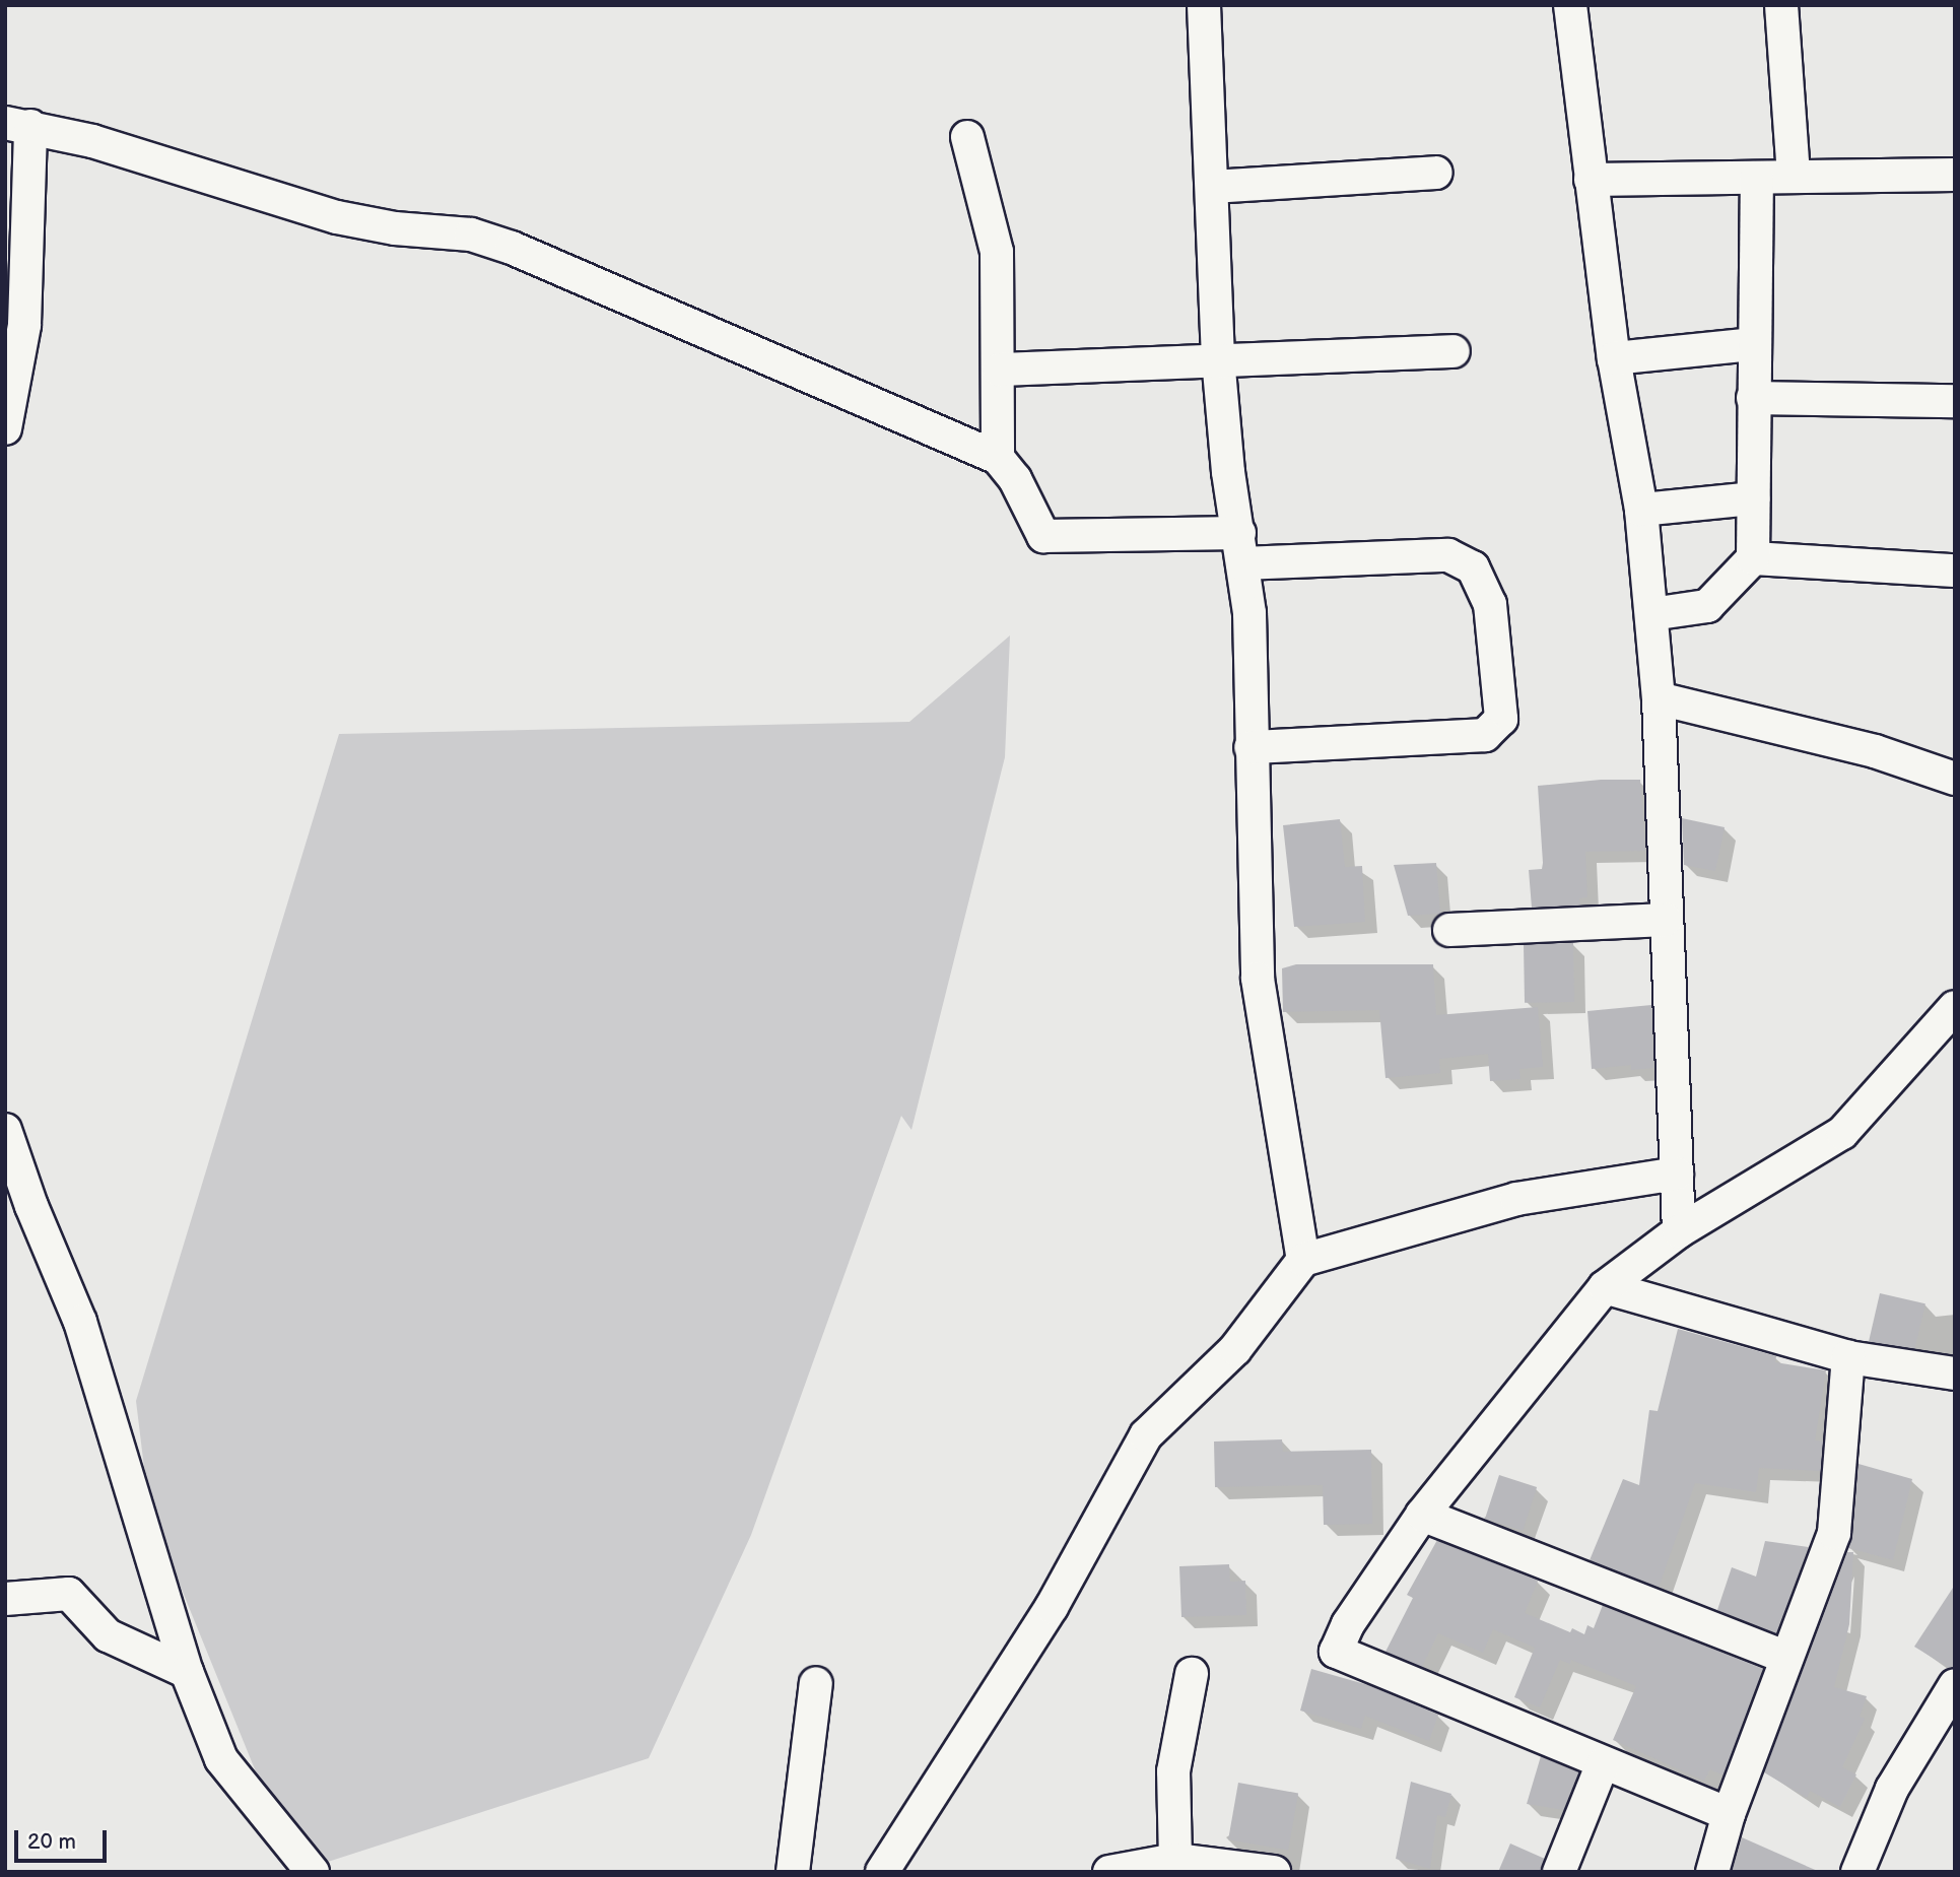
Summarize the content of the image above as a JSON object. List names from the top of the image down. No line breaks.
{"scale_bar":"20 m"}
